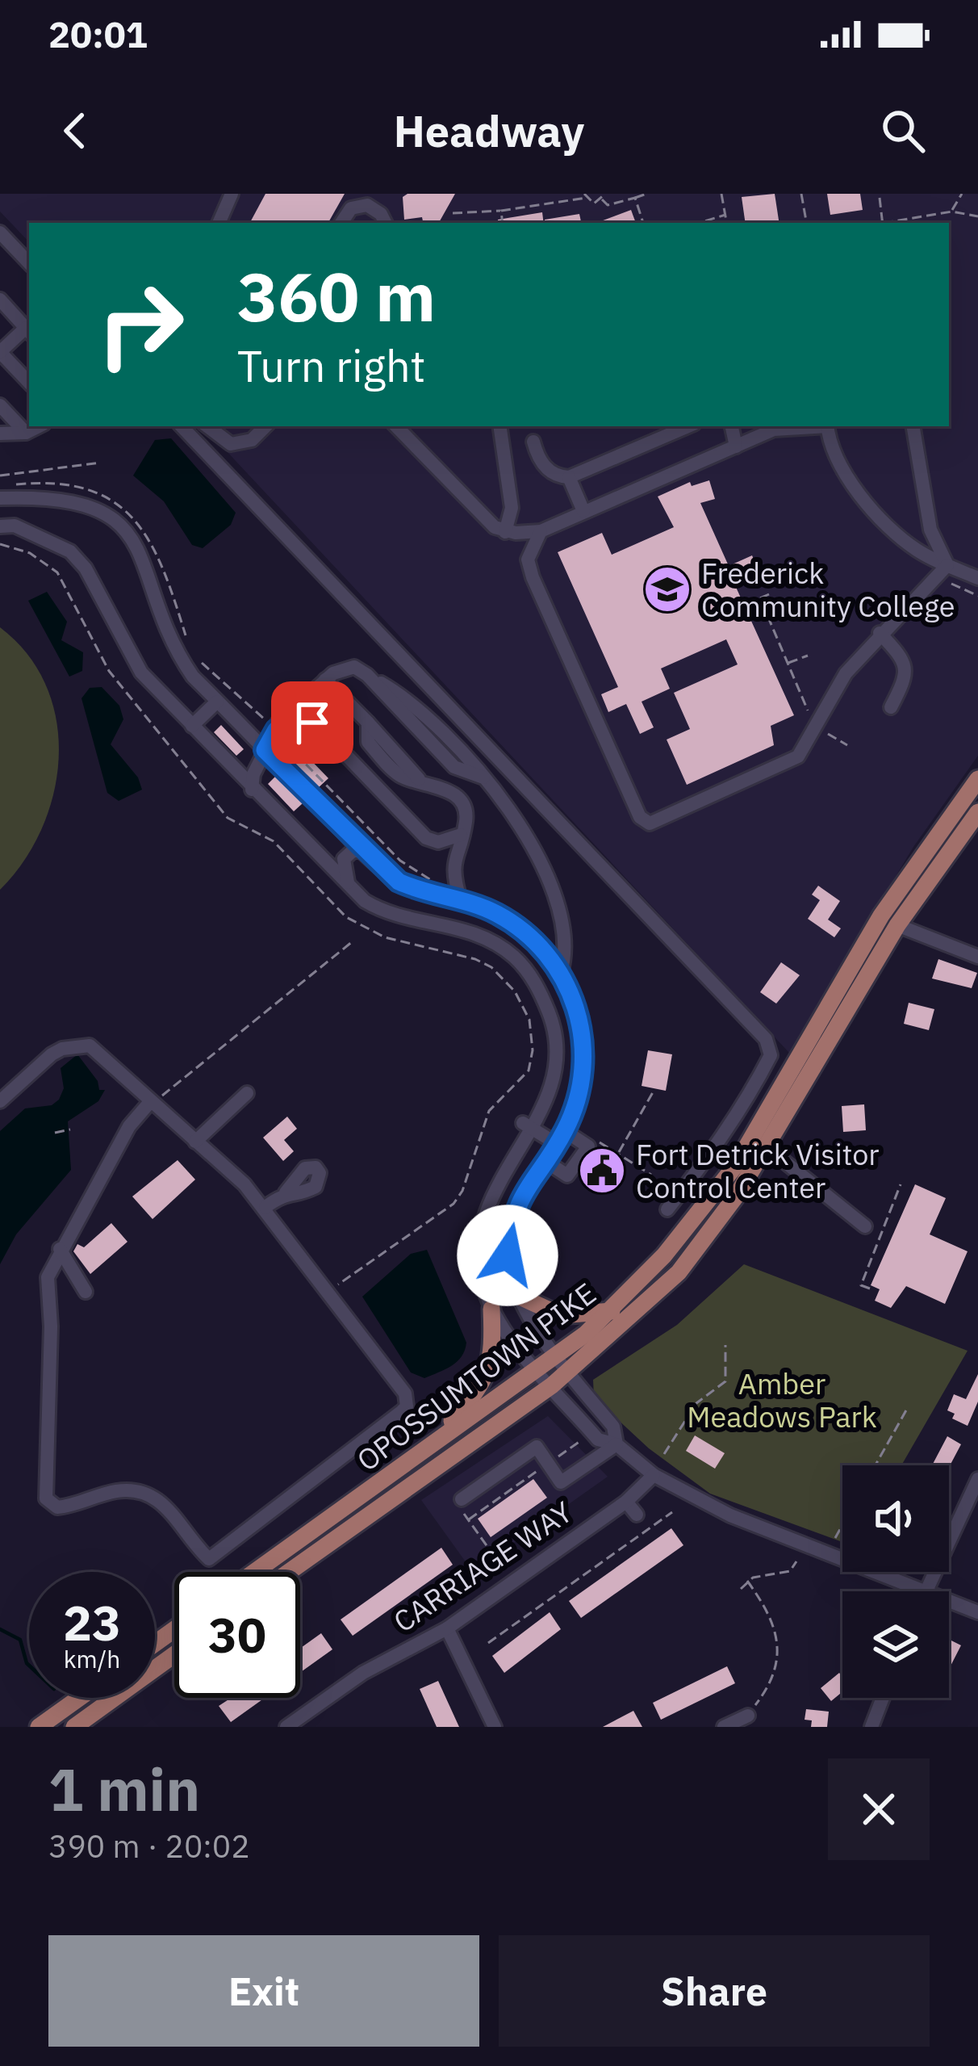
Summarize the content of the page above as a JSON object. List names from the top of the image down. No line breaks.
{"streets":{"main road":["OPOSSUMTOWN PIKE"],"street":["CARRIAGE WAY"]},"parks":["Amber Meadows Park"],"places":{"school or university":["Frederick Community College"],"public building":["Fort Detrick Visitor Control Center"]},"page":{"status":"20:01","header":"Headway","turn":["360 m","Turn right"],"speed":"23 km/h","limit":"30","heading":["1 min","390 m · 20:02"],"buttons":["Exit","Share"]}}
